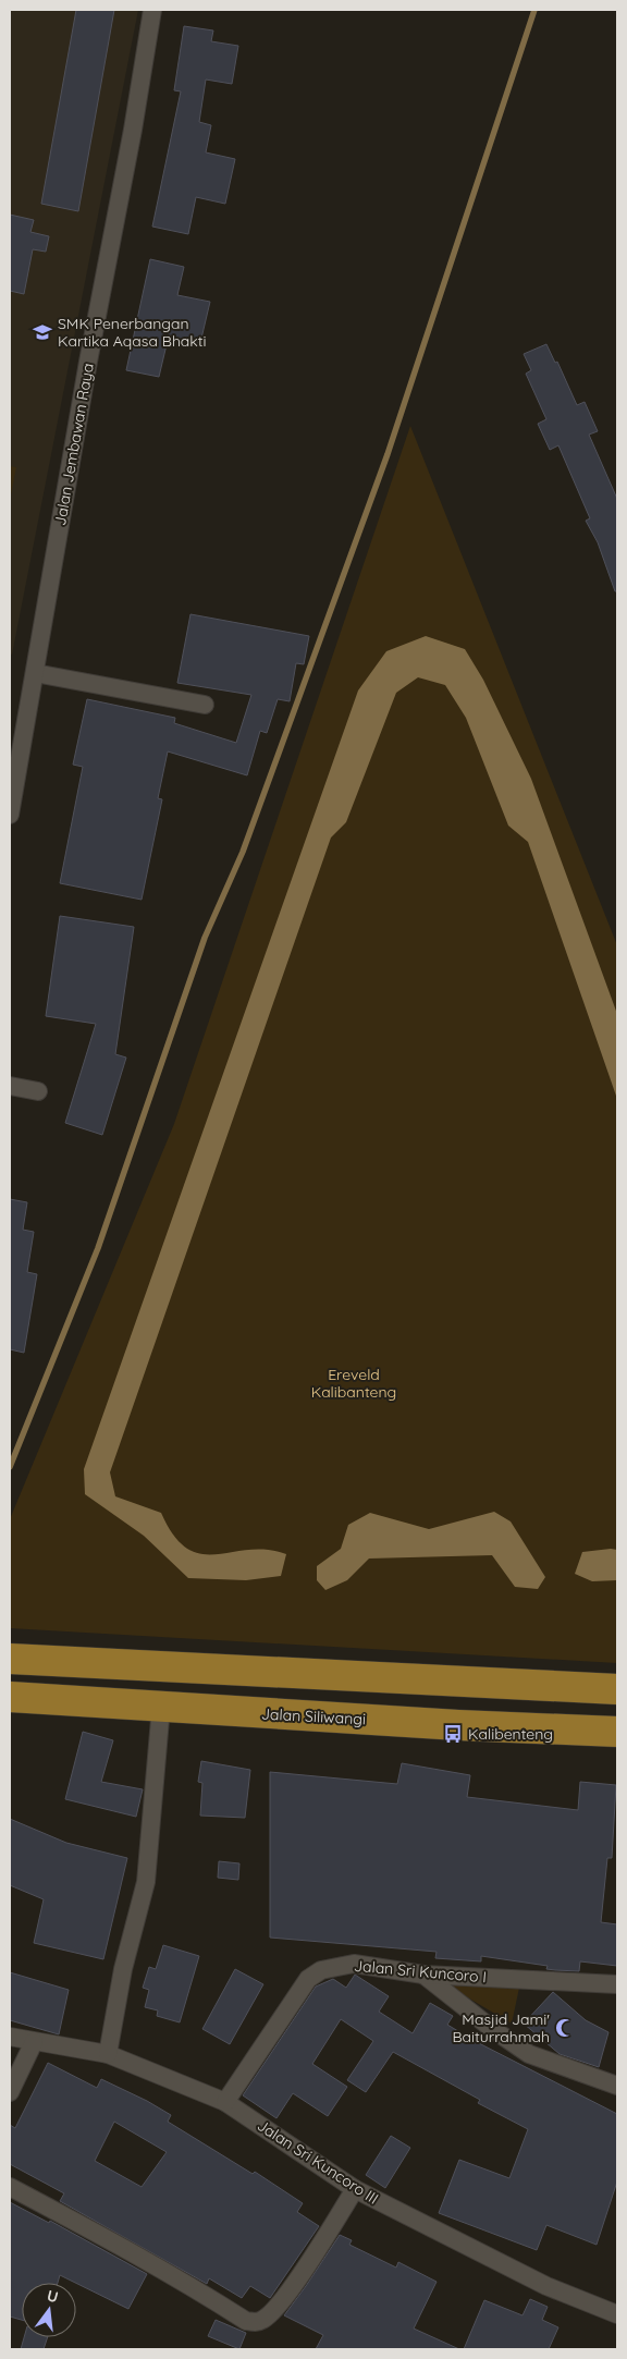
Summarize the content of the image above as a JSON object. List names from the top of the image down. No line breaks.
{"streets":{"highway":["Jalan Siliwangi"],"street":["Jalan Jembawan Raya","Jalan Sri Kuncoro I","Jalan Sri Kuncoro III"]},"crossings":[["Jalan Sri Kuncoro I","Jalan Sri Kuncoro III"]],"parks":["Ereveld Kalibanteng"],"places":{"school or university":["SMK Penerbangan Kartika Aqasa Bhakti"],"bus stop":["Kalibenteng"],"mosque":["Masjid Jami' Baiturrahmah"]},"north":"top"}
